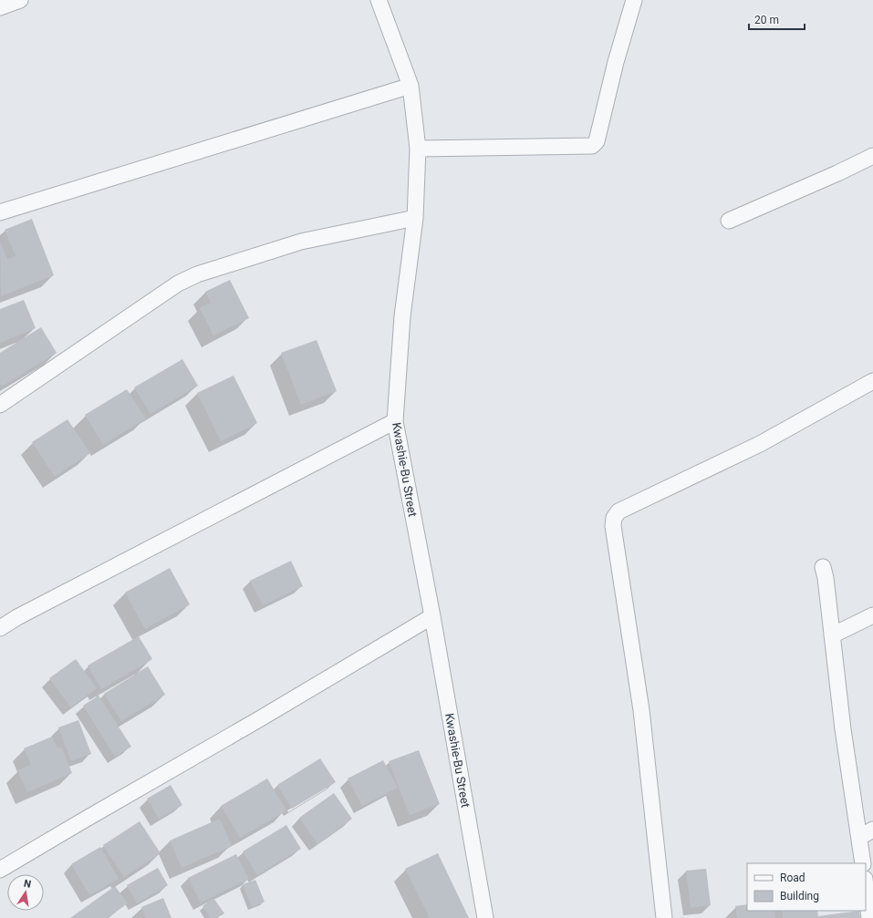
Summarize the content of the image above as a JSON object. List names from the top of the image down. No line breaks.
{"streets":{"street":["Kwashie-Bu Street"]},"legend":["Road","Building"],"scale_bar":"20 m","north":"top"}
